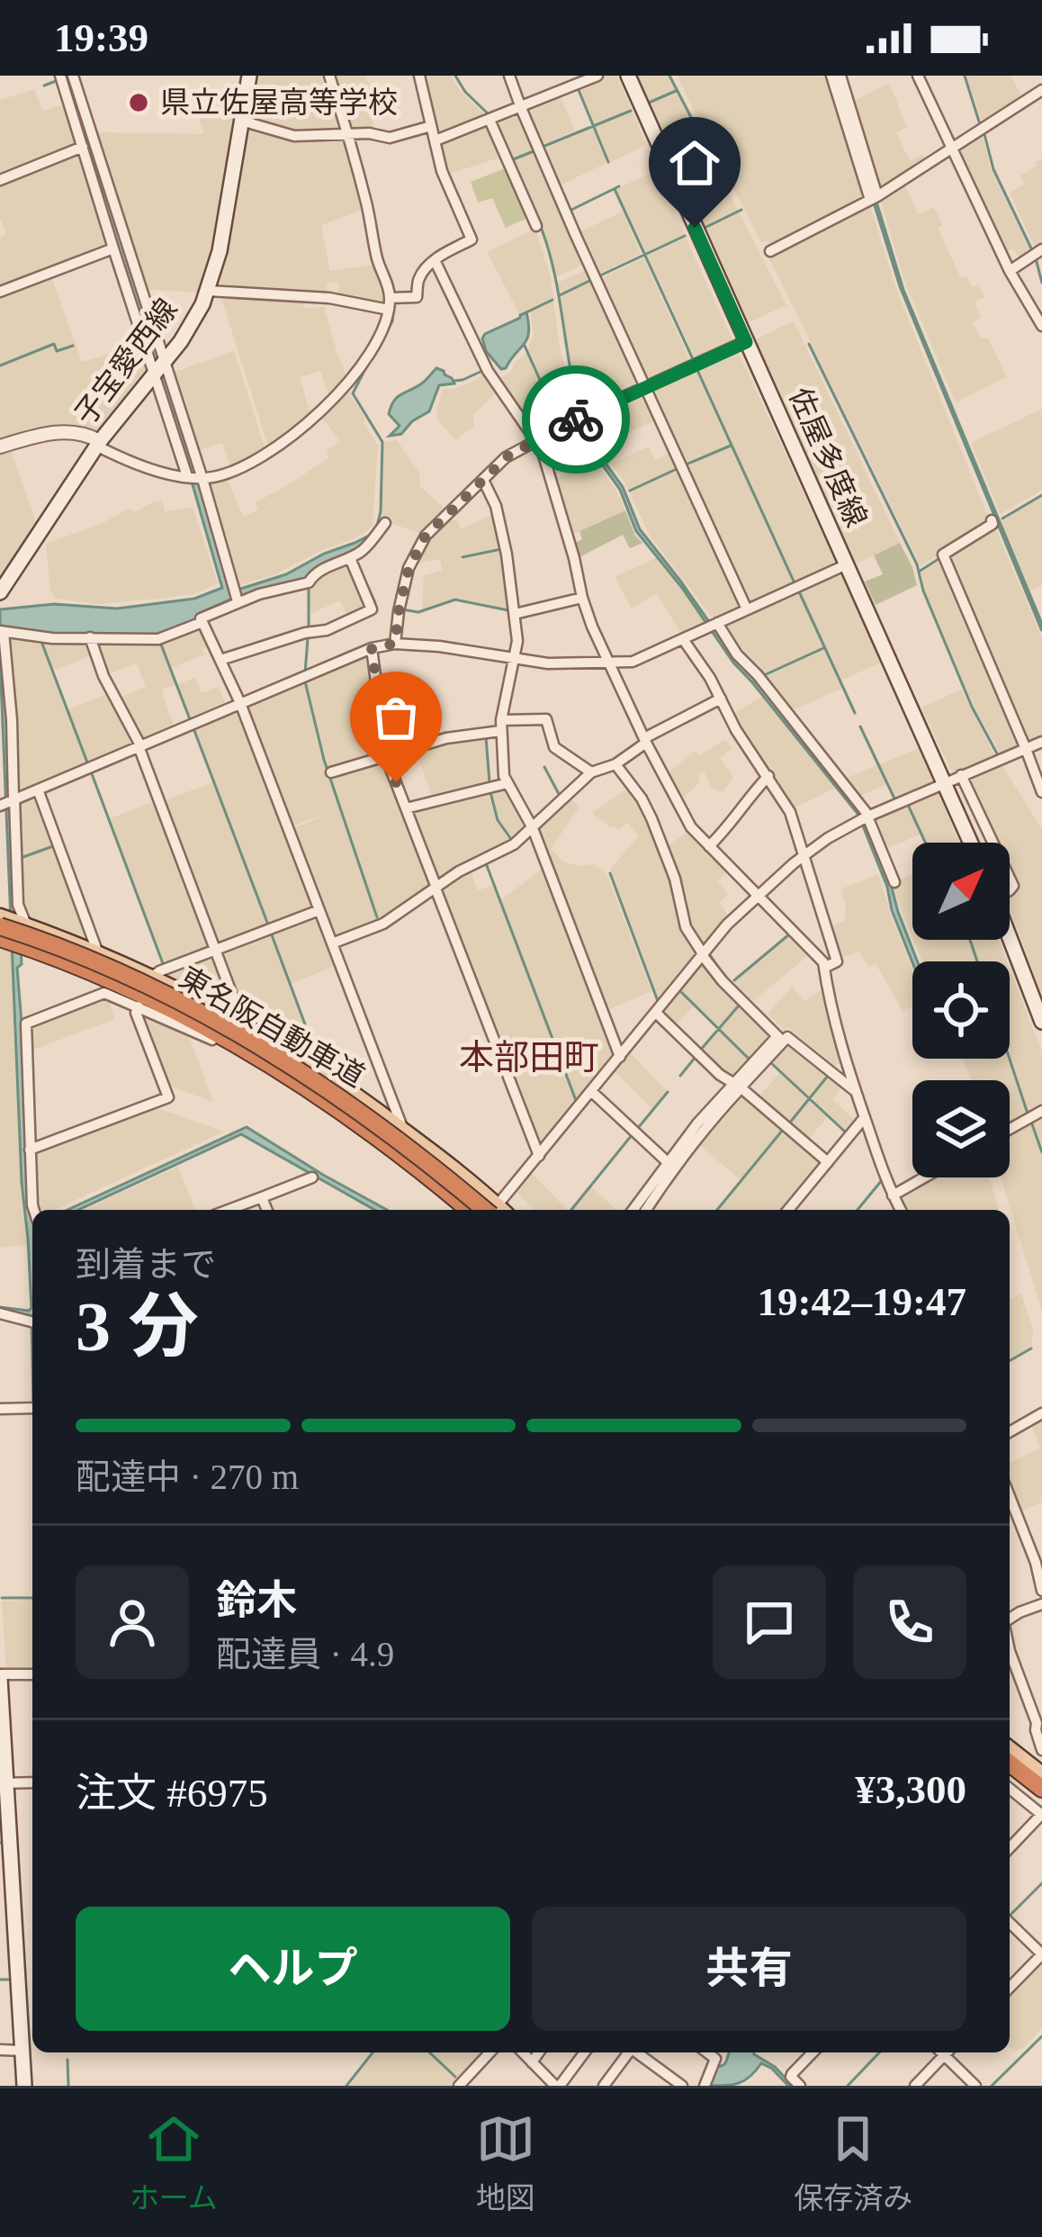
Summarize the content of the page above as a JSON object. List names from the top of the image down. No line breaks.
{"streets":{"highway":["東名阪自動車道"],"main road":["子宝愛西線","佐屋多度線"]},"districts":["本部田町"],"places":["県立佐屋高等学校"],"north":"top right","page":{"status":"19:39","heading":["3 分","到着まで","19:42–19:47"],"panel":["鈴木","配達員 · 4.9","注文 #6975","¥3,300"],"bar":"配達中 · 270 m","buttons":["ヘルプ","共有"],"tabs":["ホーム","地図","保存済み"]}}
